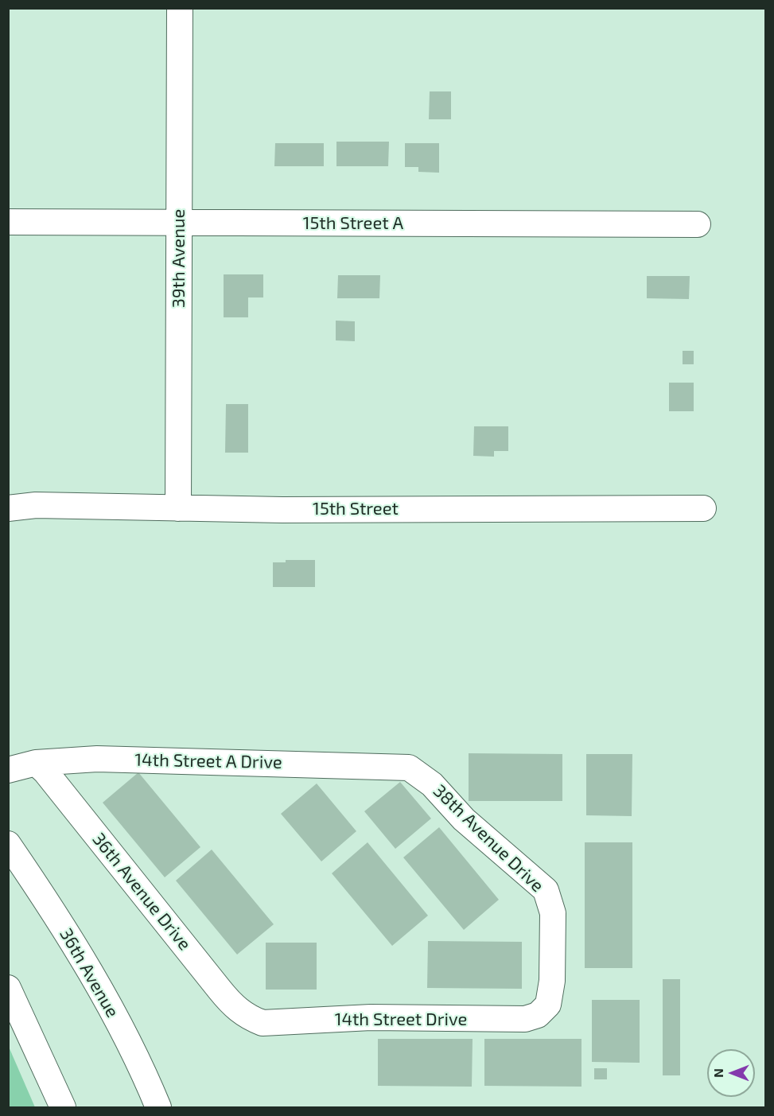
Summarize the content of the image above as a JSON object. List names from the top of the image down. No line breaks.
{"streets":{"street":["15th Street A","39th Avenue","15th Street","14th Street A Drive","38th Avenue Drive","36th Avenue Drive","36th Avenue","14th Street Drive"]},"crossings":[["15th Street A","39th Avenue"],["39th Avenue","15th Street"],["14th Street A Drive","38th Avenue Drive"],["14th Street A Drive","36th Avenue Drive"],["38th Avenue Drive","14th Street Drive"],["36th Avenue Drive","14th Street Drive"]],"north":"left"}
